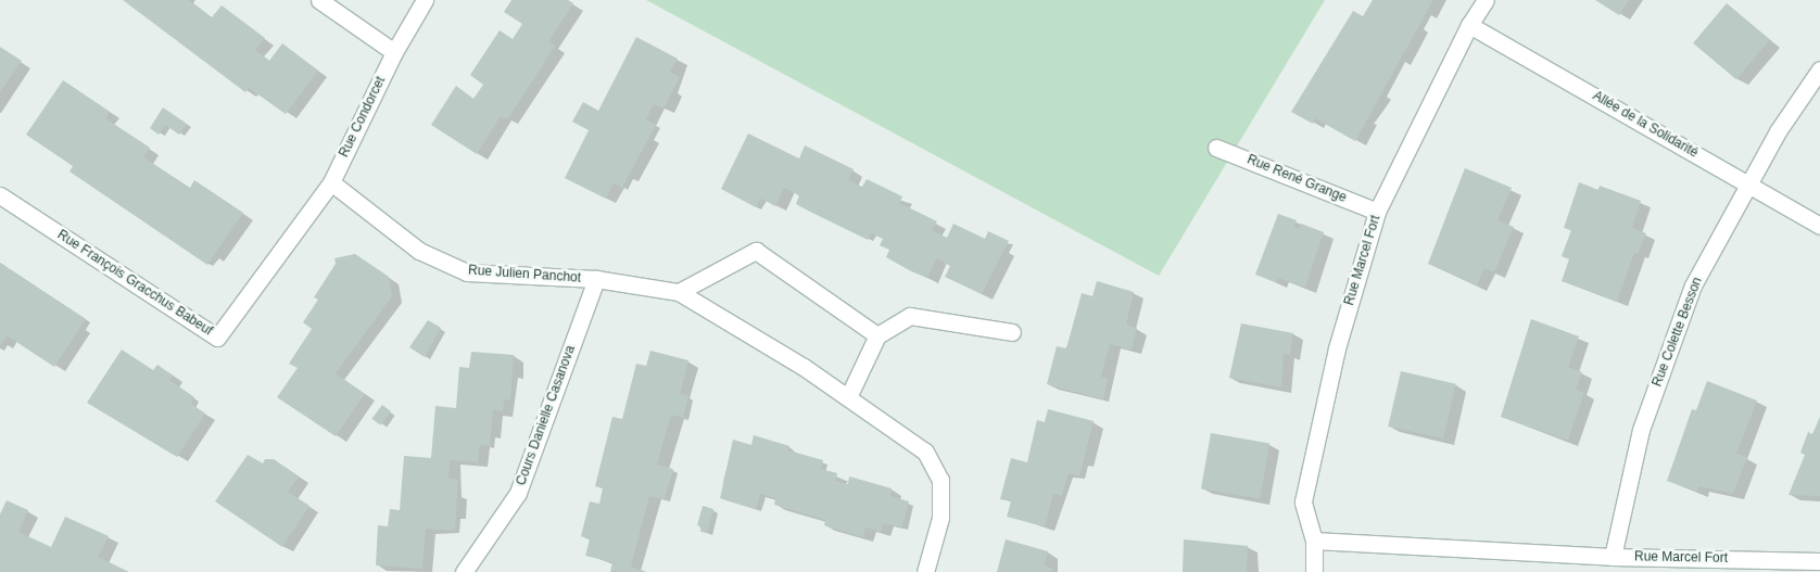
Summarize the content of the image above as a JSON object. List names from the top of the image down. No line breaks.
{"streets":{"street":["Rue Condorcet","Allée de la Solidarité","Rue René Grange","Rue Marcel Fort","Rue Julien Panchot","Rue François Gracchus Babeuf","Rue Colette Besson","Cours Danielle Casanova"]},"crossings":[["Rue Condorcet","Rue Julien Panchot"],["Rue Condorcet","Rue François Gracchus Babeuf"],["Allée de la Solidarité","Rue Marcel Fort"],["Allée de la Solidarité","Rue Colette Besson"],["Rue René Grange","Rue Marcel Fort"],["Rue Marcel Fort","Rue Colette Besson"],["Rue Julien Panchot","Rue François Gracchus Babeuf"],["Rue Julien Panchot","Cours Danielle Casanova"]]}
